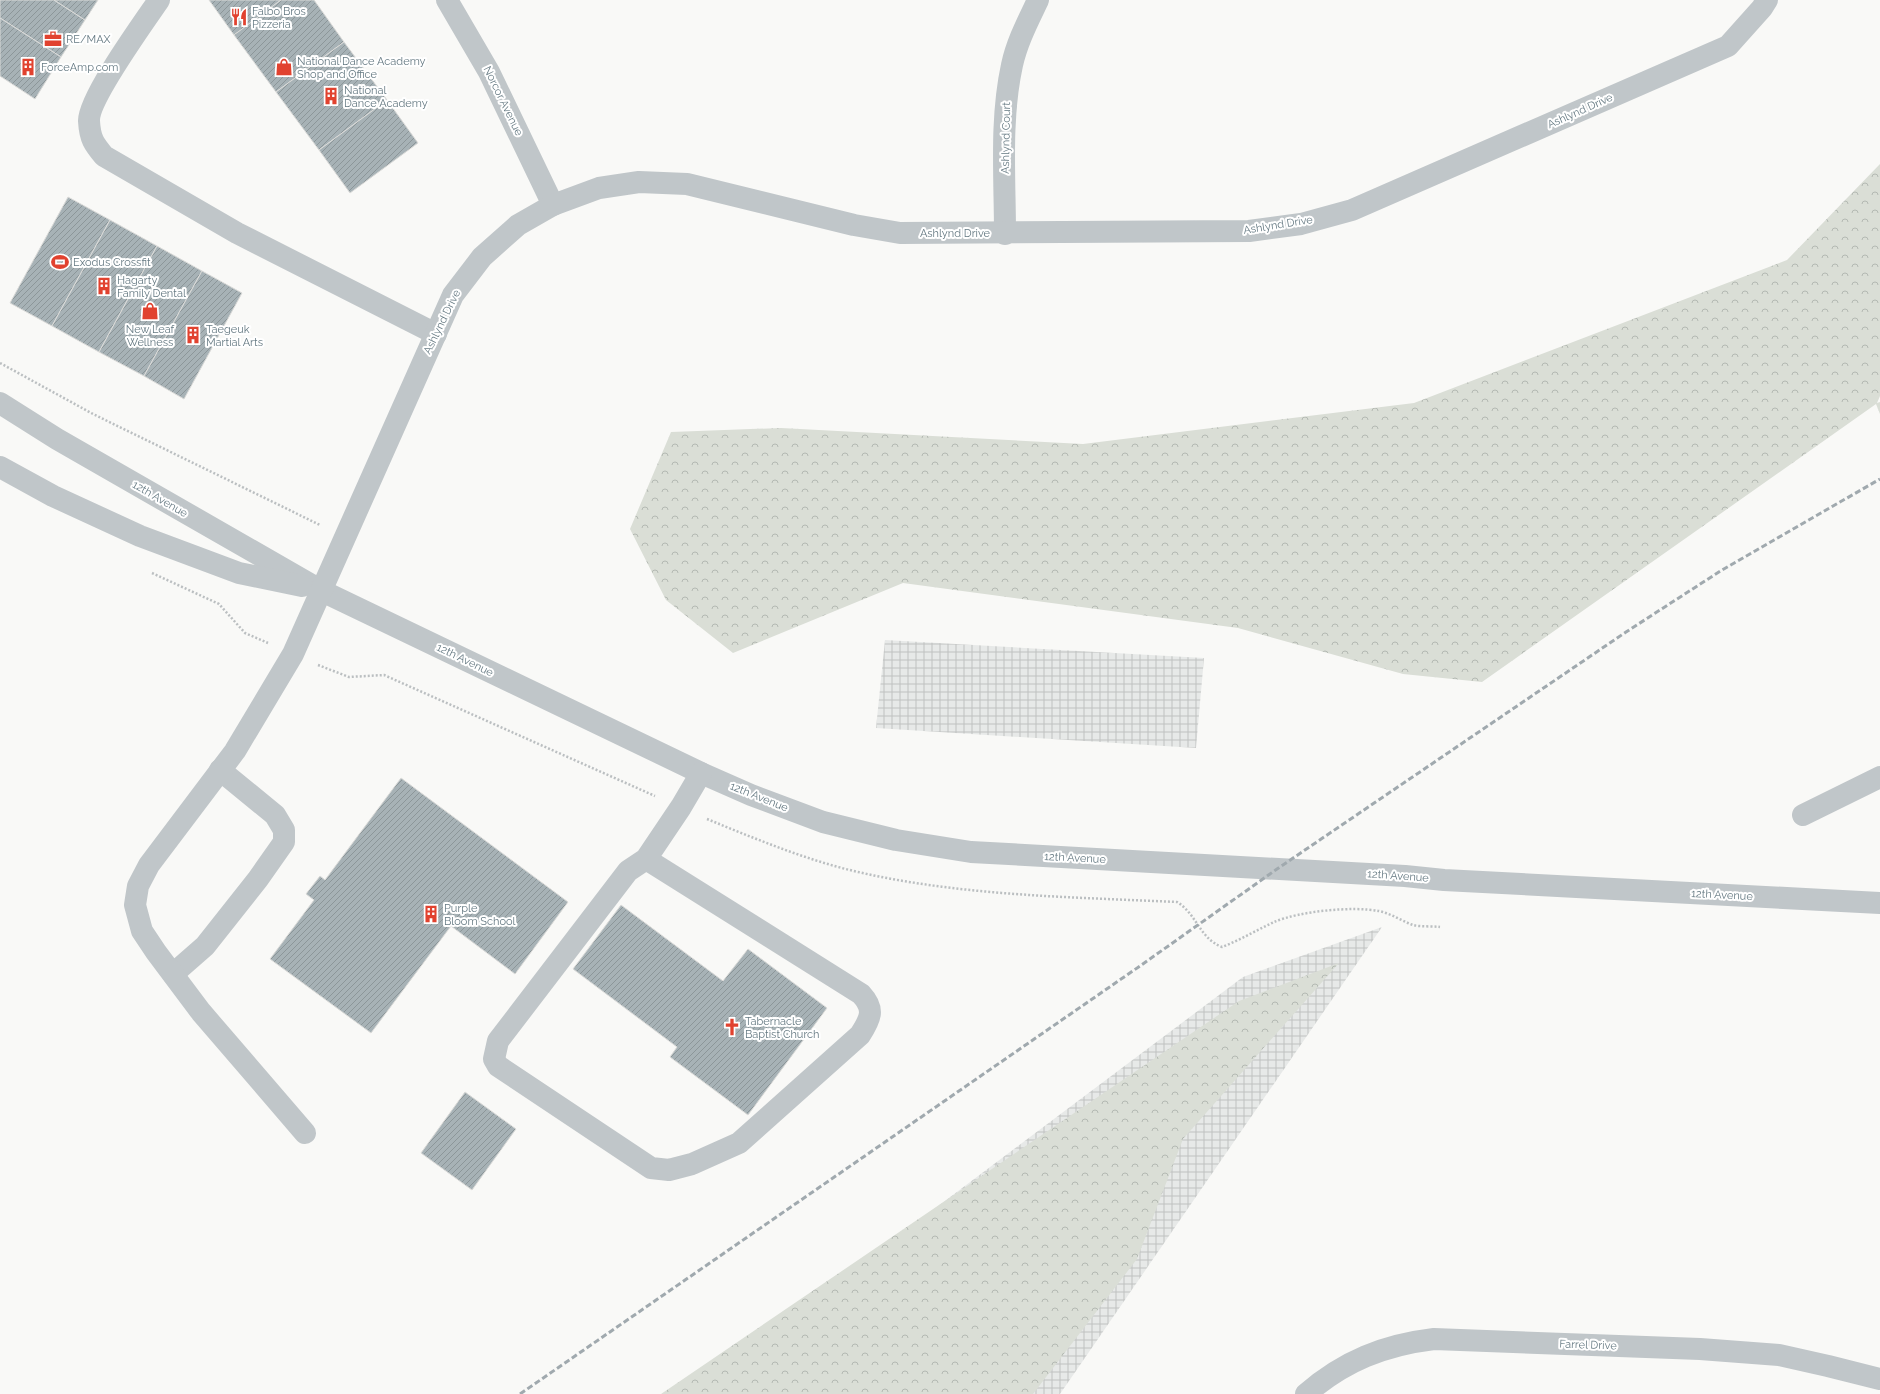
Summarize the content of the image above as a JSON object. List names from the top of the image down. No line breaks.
{"streets":{"street":["Norcor Avenue","Ashlynd Drive","Ashlynd Court","12th Avenue","Farrel Drive"]},"crossings":[["Norcor Avenue","Ashlynd Drive"],["Ashlynd Drive","Ashlynd Court"],["Ashlynd Drive","12th Avenue"]],"places":{"restaurant":["Falbo Bros Pizzeria"],"office":["RE/MAX"],"building":["ForceAmp.com","National Dance Academy","Hagarty Family Dental","Taegeuk Martial Arts","Purple Bloom School"],"shop":["National Dance Academy Shop and Office","New Leaf Wellness"],"sports":["Exodus Crossfit"],"church":["Tabernacle Baptist Church"]}}
